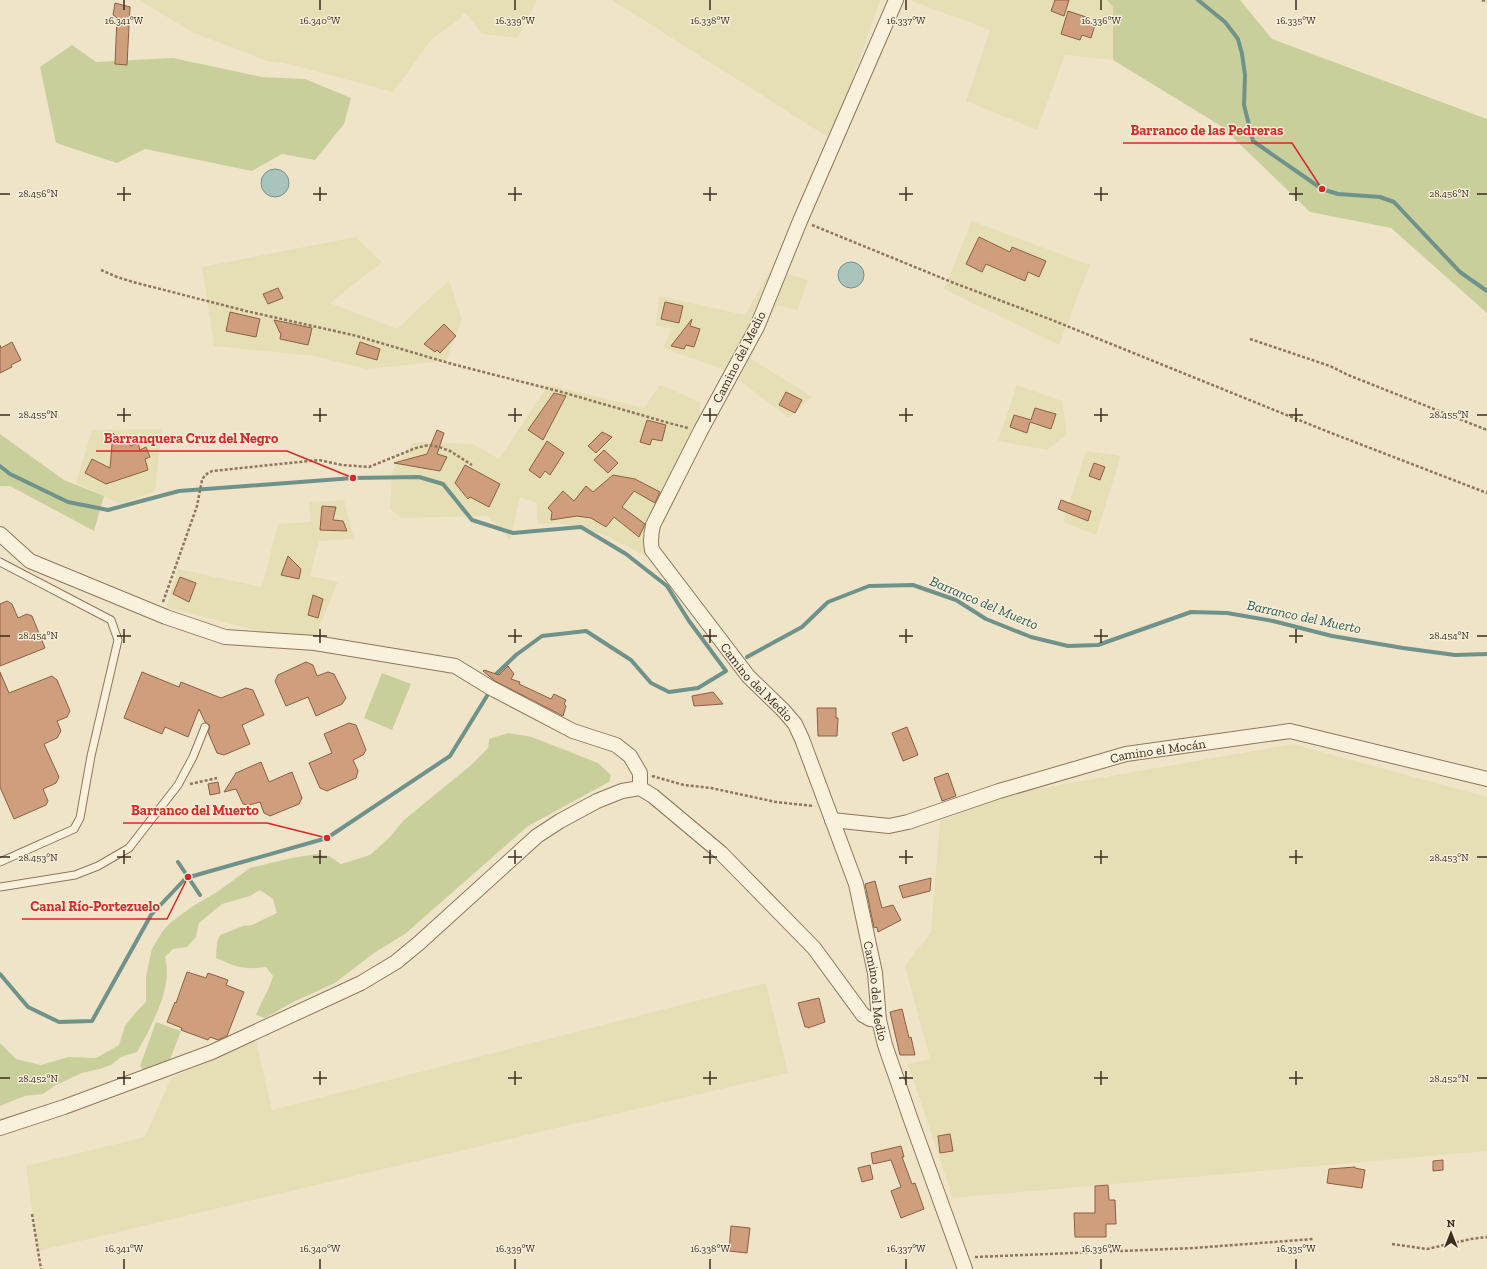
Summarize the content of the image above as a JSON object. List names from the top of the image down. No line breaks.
{"streets":{"street":["Camino del Medio","Camino el Mocán"]},"crossings":[["Camino del Medio","Camino el Mocán"]],"water":["Barranco del Muerto"],"places":["Barranco de las Pedreras","Barranquera Cruz del Negro","Barranco del Muerto","Canal Río-Portezuelo"],"north":"top","coordinates":["16.341°W","16.340°W","16.339°W","16.338°W","16.337°W","16.336°W","16.335°W","28.456°N","28.455°N","28.454°N","28.453°N","28.452°N"]}
